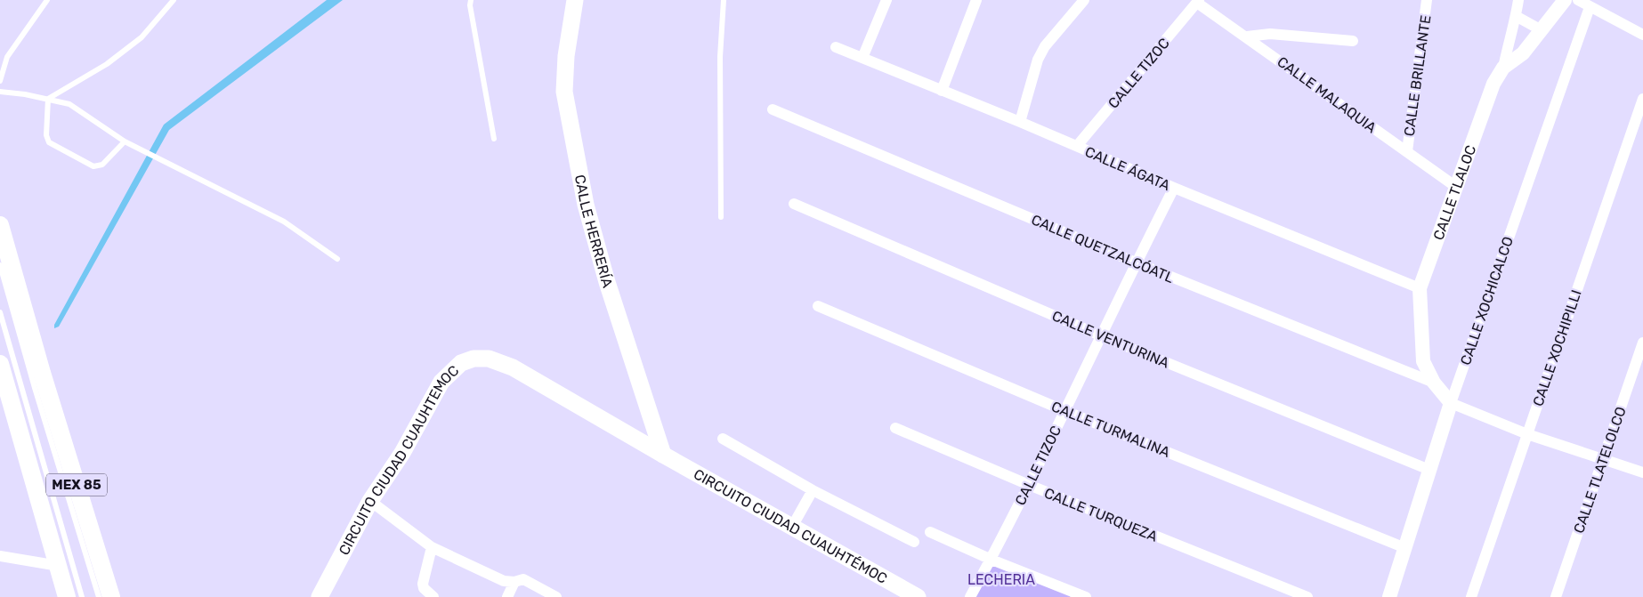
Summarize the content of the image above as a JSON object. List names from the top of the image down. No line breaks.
{"streets":{"main road":["CALLE HERRERÍA","CIRCUITO CIUDAD CUAUHTEMOC","MEX 85","CIRCUITO CIUDAD CUAUHTÉMOC"],"street":["CALLE TIZOC","CALLE BRILLANTE","CALLE MALAQUIA","CALLE ÁGATA","CALLE TLALOC","CALLE QUETZALCÓATL","CALLE XOCHICALCO","CALLE VENTURINA","CALLE XOCHIPILLI","CALLE TURMALINA","CALLE TLATELOLCO","CALLE TURQUEZA"]},"crossings":[["CALLE TIZOC","CALLE MALAQUIA"],["CALLE TIZOC","CALLE ÁGATA"],["CALLE TIZOC","CALLE QUETZALCÓATL"],["CALLE TIZOC","CALLE VENTURINA"],["CALLE TIZOC","CALLE TURMALINA"],["CALLE TIZOC","CALLE TURQUEZA"],["CALLE BRILLANTE","CALLE MALAQUIA"],["CALLE MALAQUIA","CALLE TLALOC"],["CALLE ÁGATA","CALLE TLALOC"],["CALLE TLALOC","CALLE QUETZALCÓATL"],["CALLE TLALOC","CALLE XOCHICALCO"],["CALLE HERRERÍA","CIRCUITO CIUDAD CUAUHTEMOC"],["CALLE HERRERÍA","CIRCUITO CIUDAD CUAUHTÉMOC"],["CALLE XOCHICALCO","CALLE VENTURINA"],["CALLE XOCHICALCO","CALLE TURMALINA"],["CIRCUITO CIUDAD CUAUHTEMOC","CIRCUITO CIUDAD CUAUHTÉMOC"]],"parks":["LECHERIA"]}
